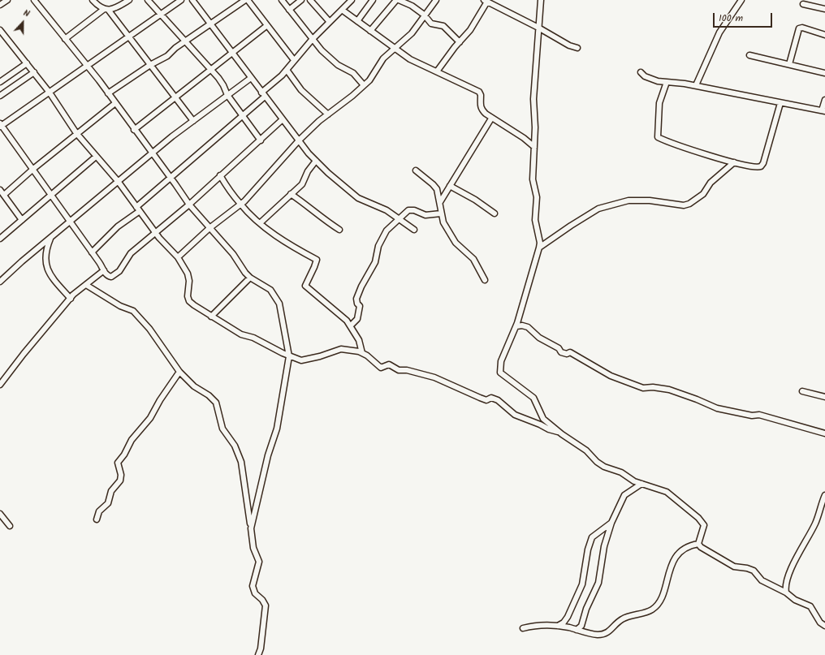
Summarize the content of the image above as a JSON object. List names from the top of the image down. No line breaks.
{"scale_bar":"100 m","north":"top"}
